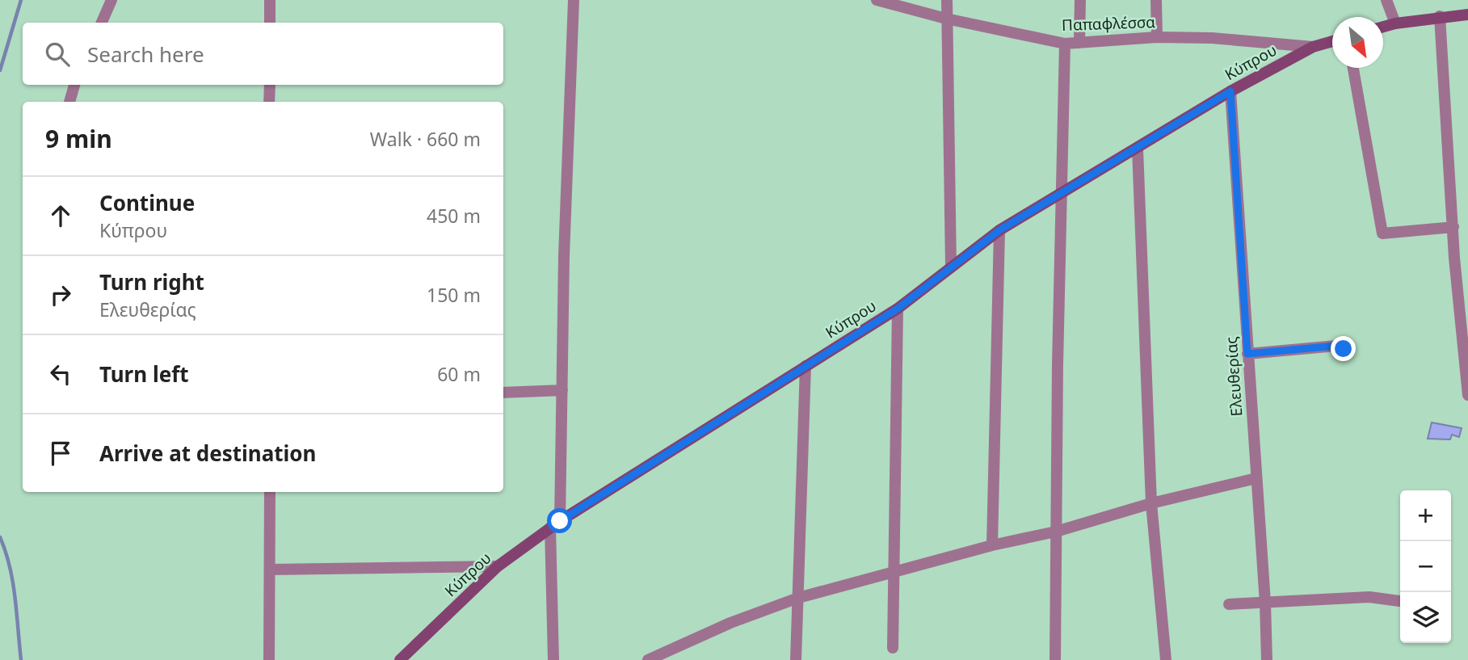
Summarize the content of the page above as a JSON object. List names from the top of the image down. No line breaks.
{"streets":{"street":["Παπαφλέσσα","Κύπρου","Ελευθερίας"]},"crossings":[["Παπαφλέσσα","Κύπρου"],["Κύπρου","Ελευθερίας"]],"north":"bottom right","page":{"search":"Search here","heading":["9 min","Walk · 660 m"],"list":[["Continue","Κύπρου","450 m"],["Turn right","Ελευθερίας","150 m"],["Turn left","60 m"],"Arrive at destination"],"map_buttons":["+","−"]}}
